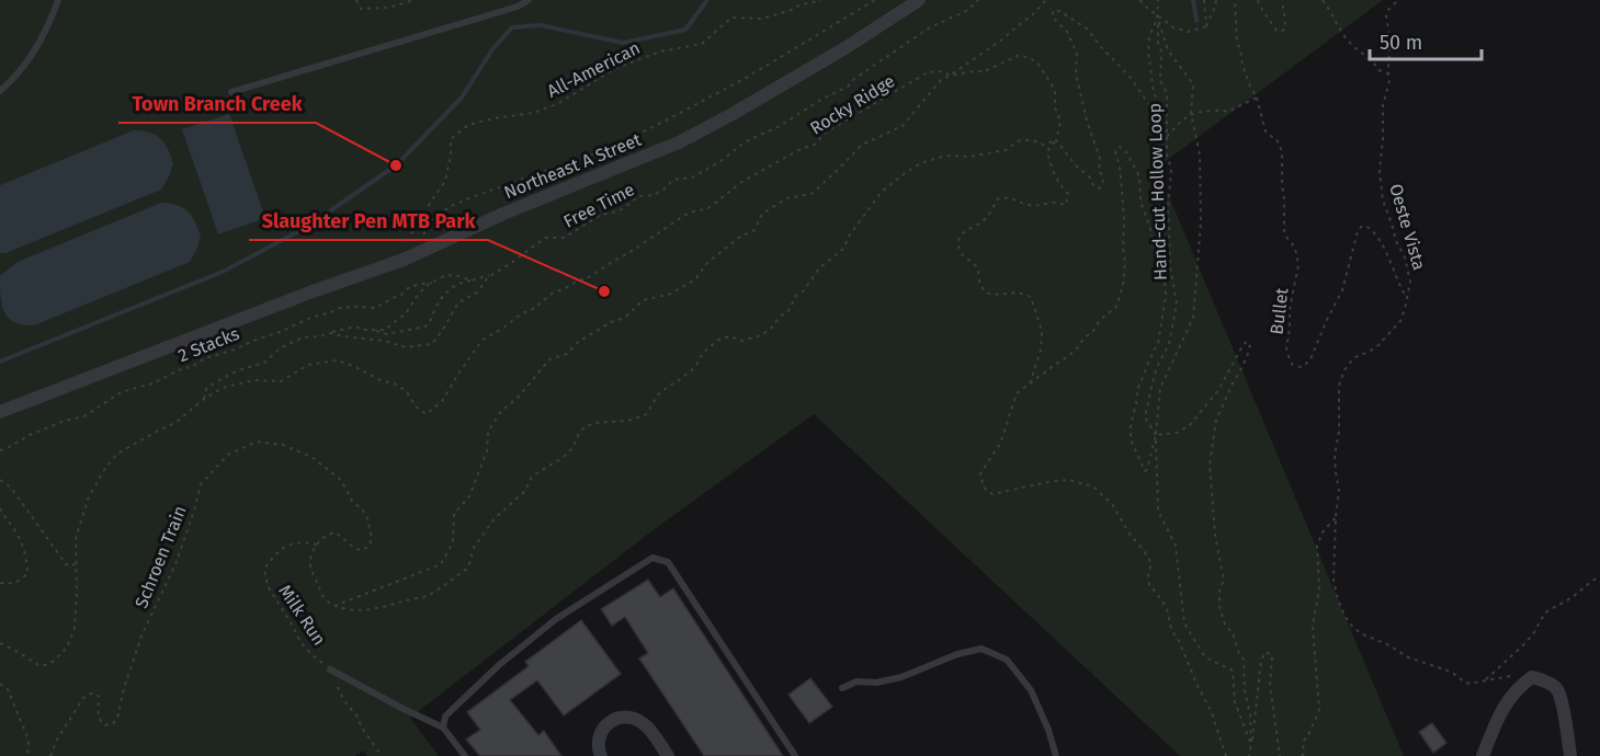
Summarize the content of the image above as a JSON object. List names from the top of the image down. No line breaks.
{"streets":{"street":["Northeast A Street"],"path":["All-American","Rocky Ridge","Hand-cut Hollow Loop","Free Time","Oeste Vista","Bullet","2 Stacks","Schroen Train","Milk Run"]},"crossings":[["Rocky Ridge","Free Time"],["Oeste Vista","Bullet"],["Schroen Train","Milk Run"]],"places":["Town Branch Creek","Slaughter Pen MTB Park"],"scale_bar":"50 m"}
